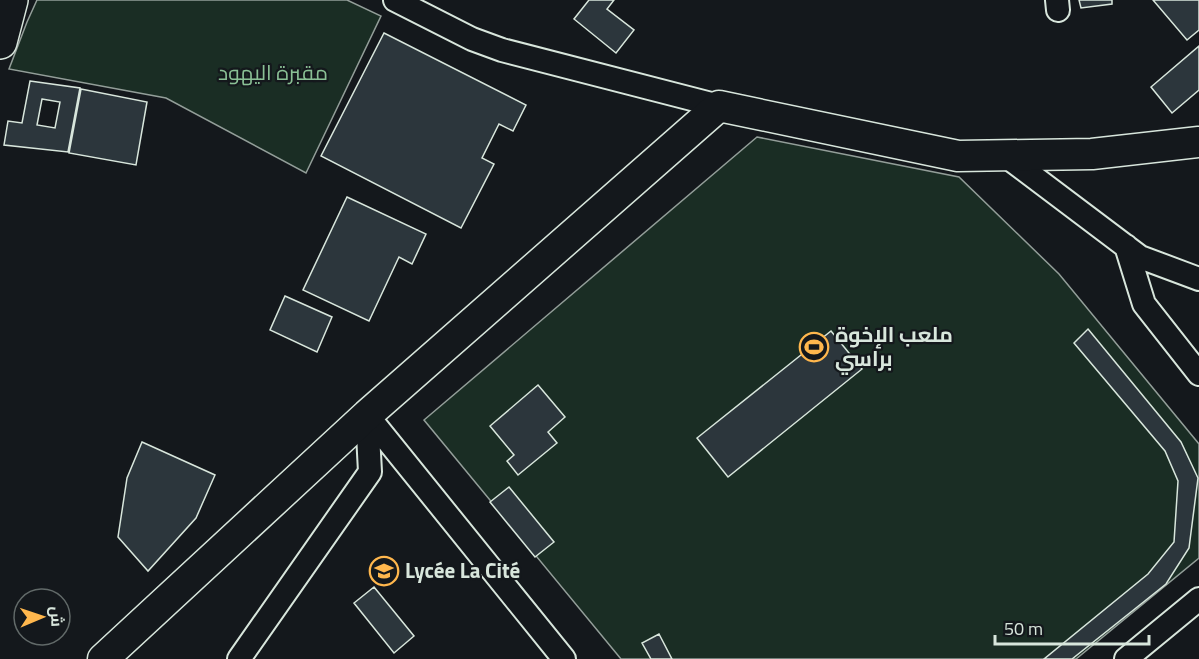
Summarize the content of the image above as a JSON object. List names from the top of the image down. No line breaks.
{"parks":["مقبرة اليهود"],"places":{"sports":["ملعب الإخوة براسي"],"school or university":["Lycée La Cité"]},"scale_bar":"50 m","north":"right"}
